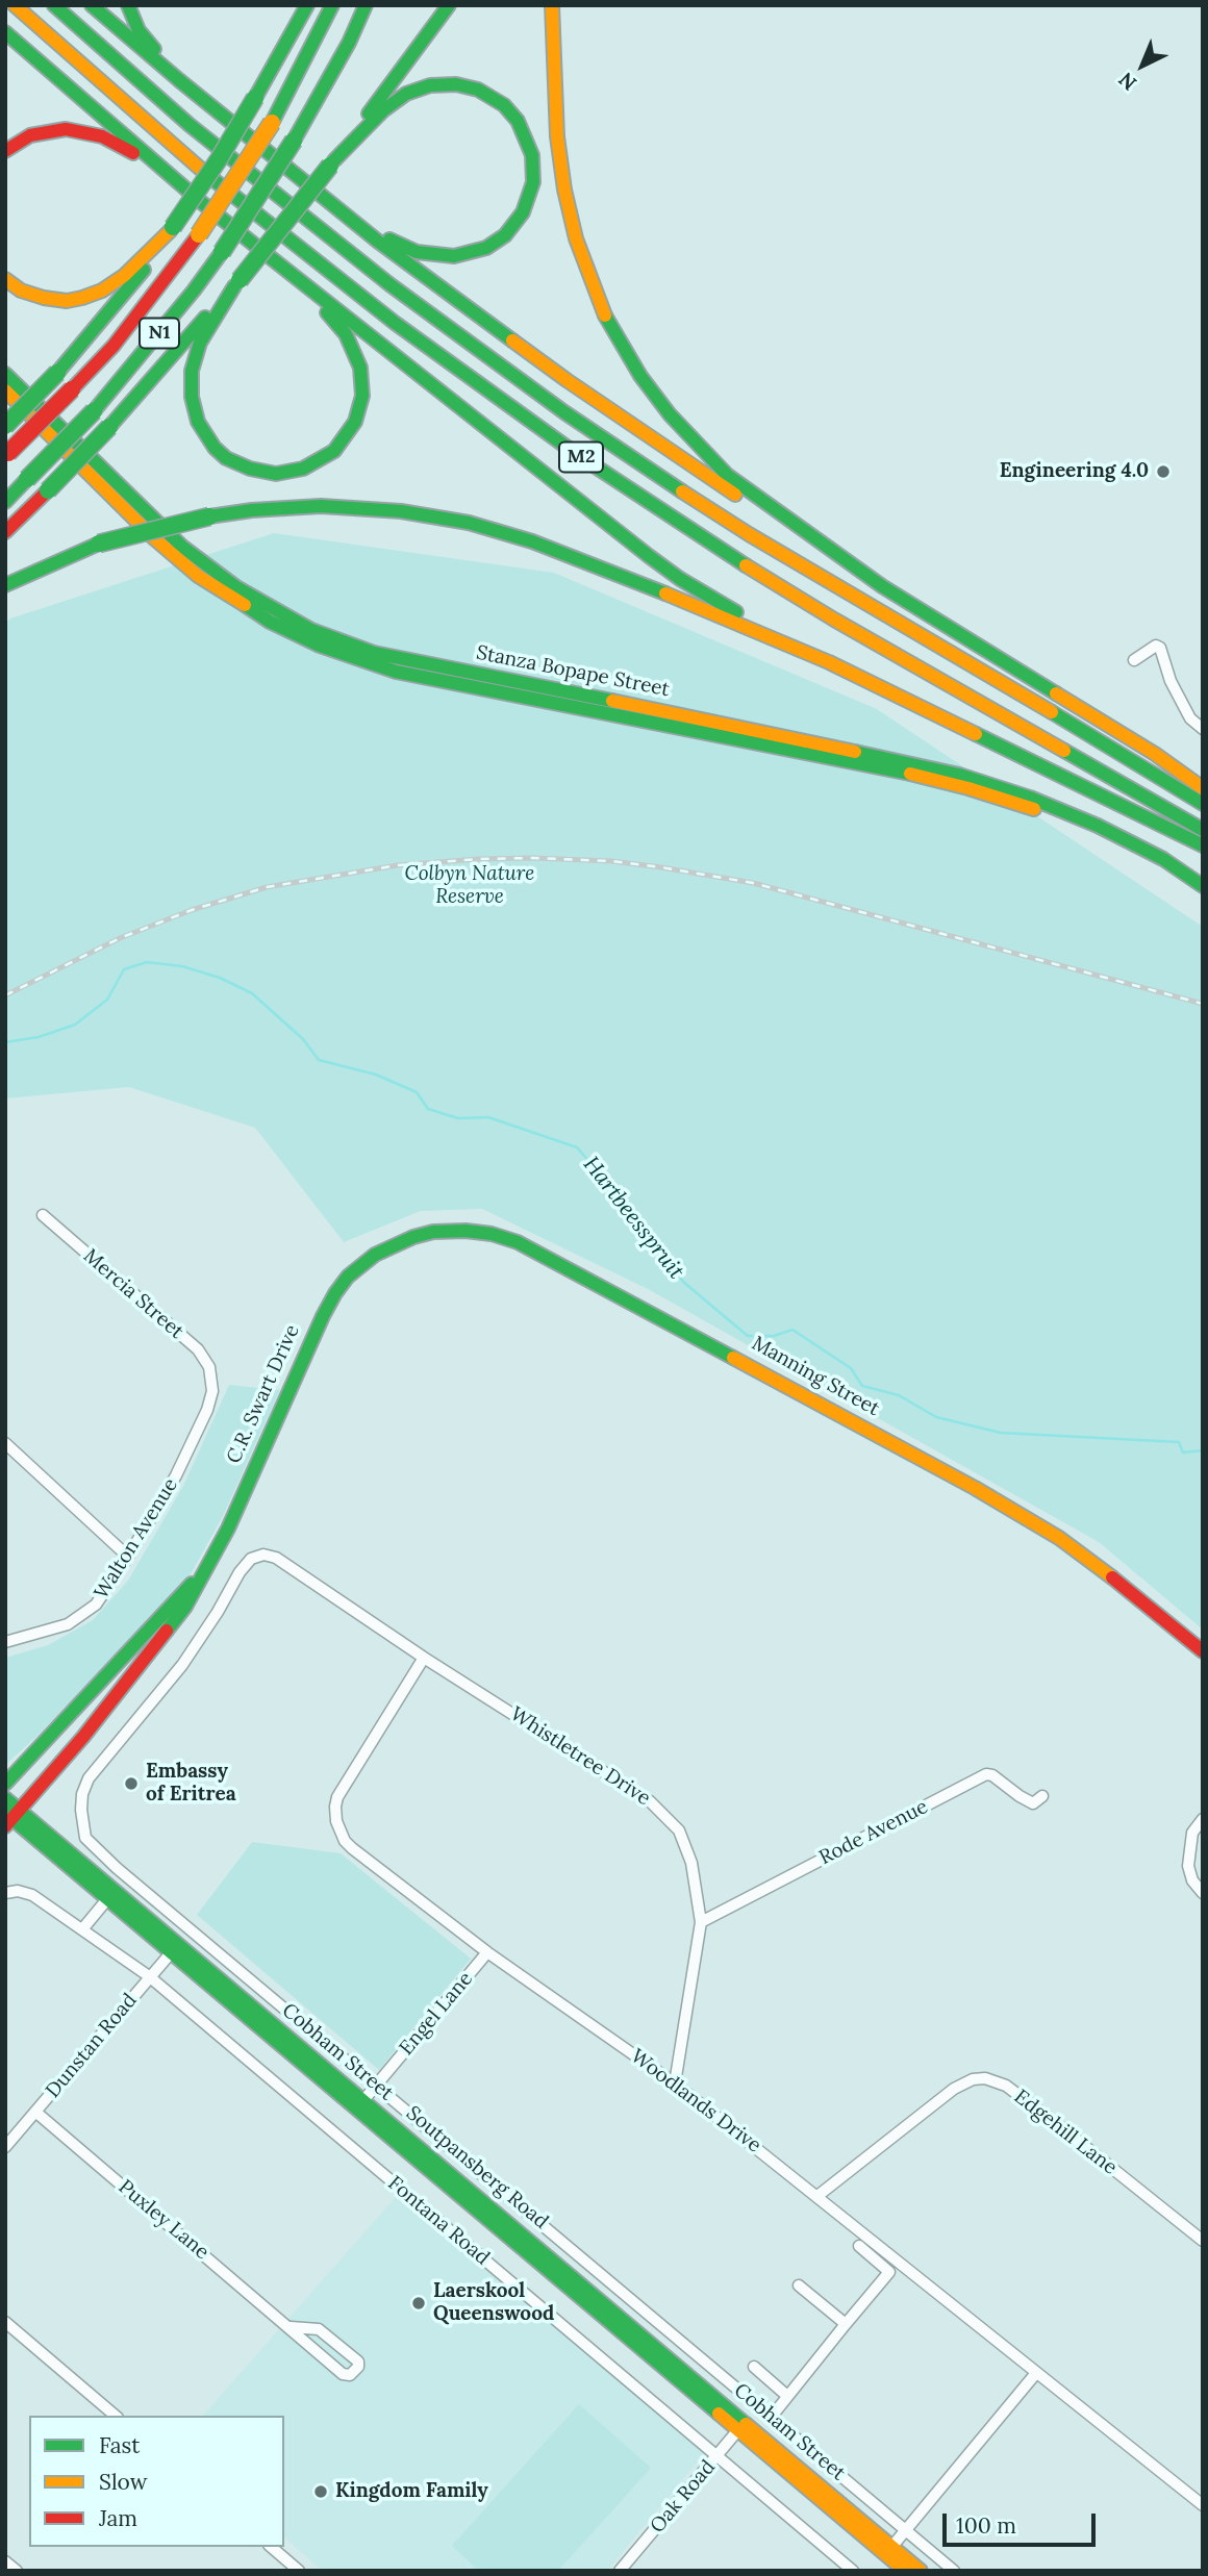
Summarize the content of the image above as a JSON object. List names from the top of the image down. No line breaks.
{"streets":{"main road":["N1","M2","Stanza Bopape Street","Manning Street","C.R. Swart Drive","Soutpansberg Road"],"street":["Mercia Street","Walton Avenue","Whistletree Drive","Rode Avenue","Engel Lane","Dunstan Road","Cobham Street","Woodlands Drive","Edgehill Lane","Puxley Lane","Fontana Road","Oak Road"]},"crossings":[["Mercia Street","Walton Avenue"],["Manning Street","C.R. Swart Drive"],["C.R. Swart Drive","Soutpansberg Road"],["Whistletree Drive","Rode Avenue"],["Whistletree Drive","Cobham Street"],["Whistletree Drive","Woodlands Drive"],["Engel Lane","Cobham Street"],["Engel Lane","Woodlands Drive"],["Engel Lane","Soutpansberg Road"],["Dunstan Road","Soutpansberg Road"],["Dunstan Road","Puxley Lane"],["Dunstan Road","Fontana Road"],["Woodlands Drive","Edgehill Lane"],["Soutpansberg Road","Oak Road"],["Fontana Road","Oak Road"]],"water":["Hartbeesspruit"],"parks":["Colbyn Nature Reserve"],"places":["Engineering 4.0","Embassy of Eritrea","Laerskool Queenswood","Kingdom Family"],"legend":["Fast","Slow","Jam"],"scale_bar":"100 m","north":"bottom left"}
